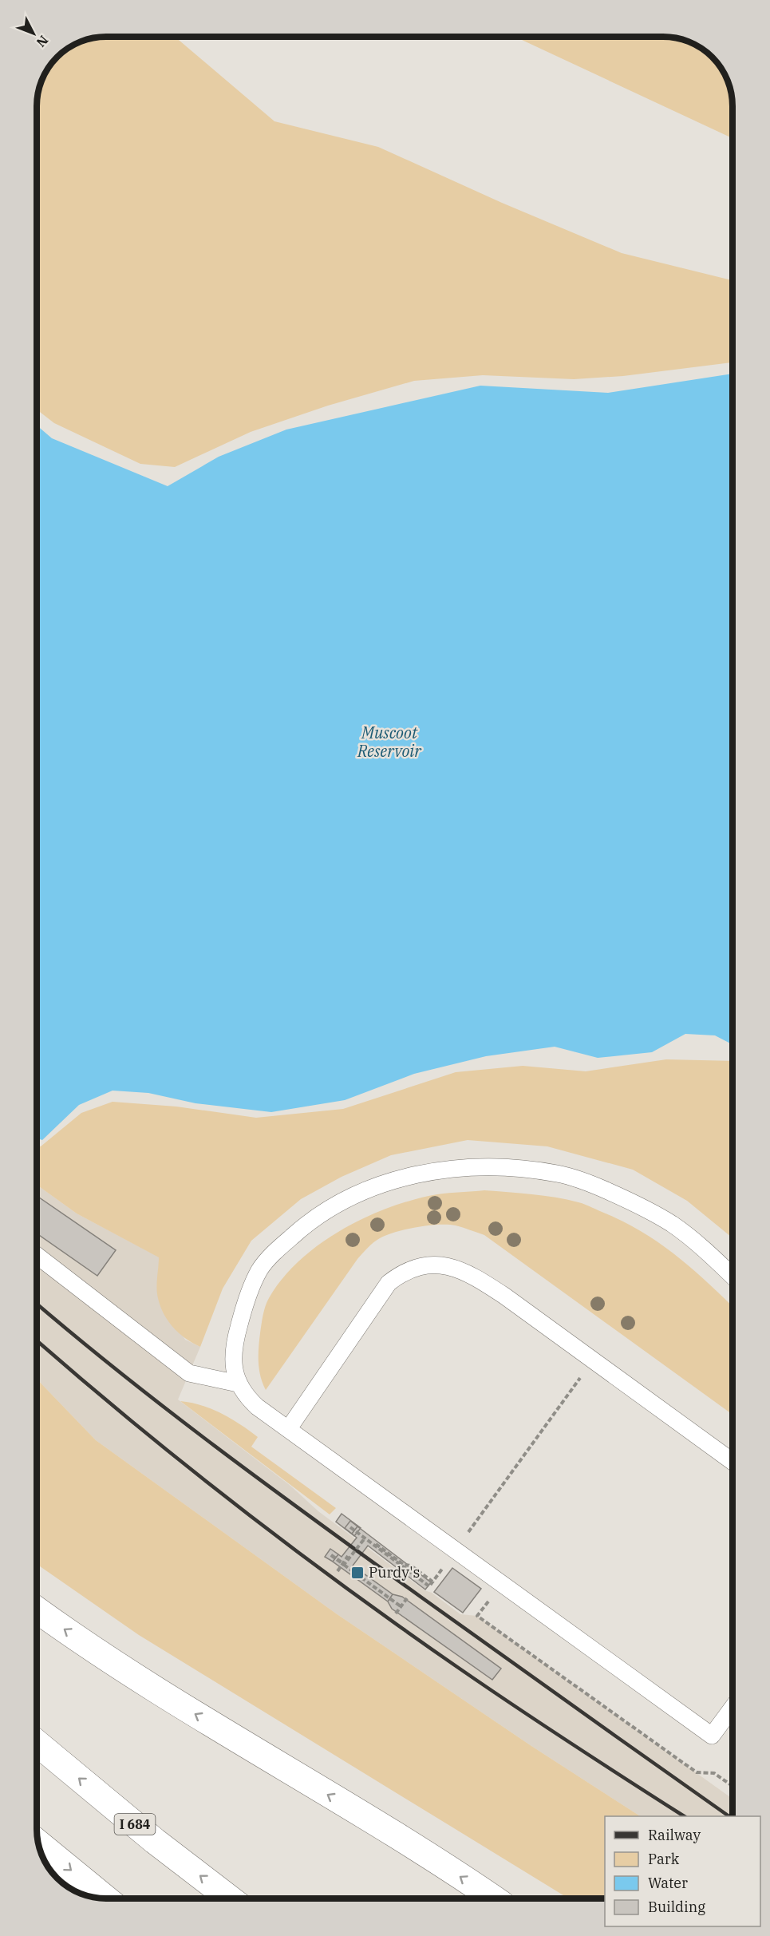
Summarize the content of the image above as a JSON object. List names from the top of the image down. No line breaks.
{"streets":{"highway":["I 684"]},"water":["Muscoot Reservoir"],"places":{"transit":["Purdy's"]},"legend":["Railway","Park","Water","Building"],"north":"bottom right"}
